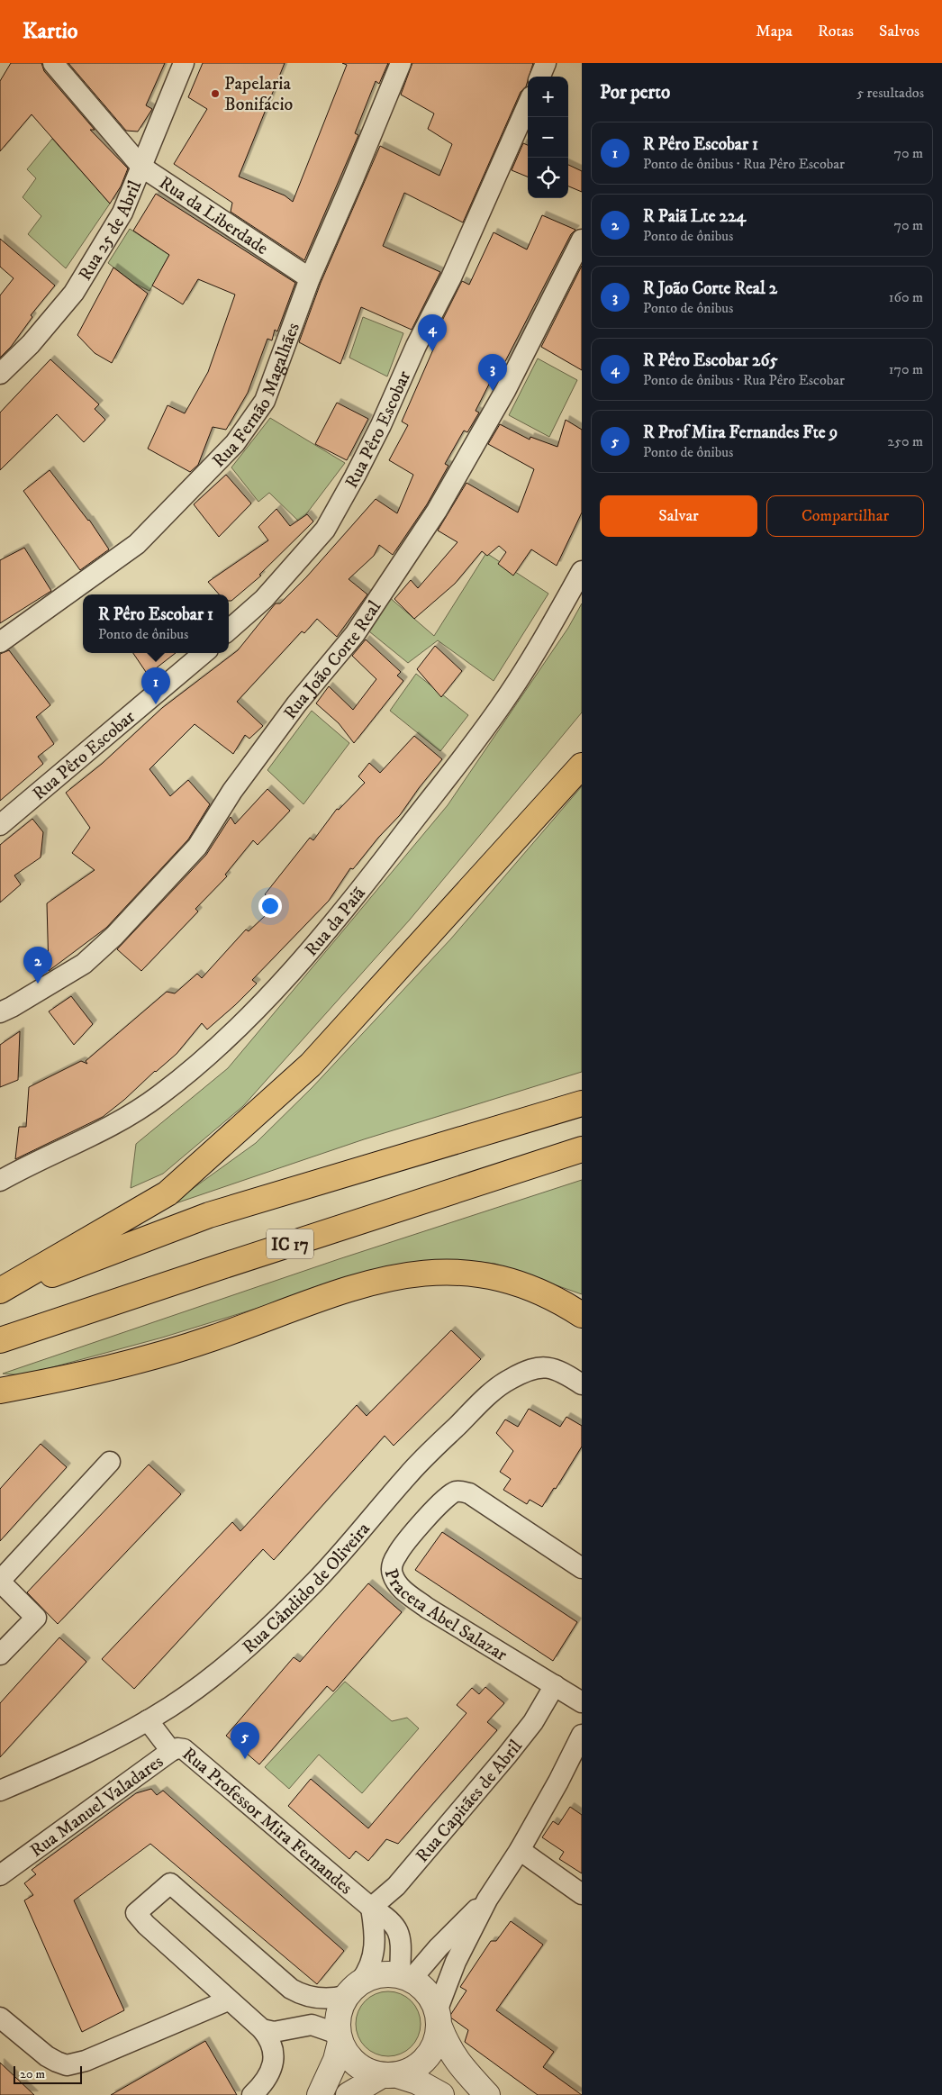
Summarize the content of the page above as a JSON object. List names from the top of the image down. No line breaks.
{"streets":{"highway":["IC 17"],"street":["Rua da Liberdade","Rua 25 de Abril","Rua Fernão Magalhães","Rua Pêro Escobar","Rua João Corte Real","Rua da Paiã","Rua Cândido de Oliveira","Praceta Abel Salazar","Rua Capitães de Abril","Rua Manuel Valadares","Rua Professor Mira Fernandes"]},"crossings":[["Rua da Liberdade","Rua 25 de Abril"],["Rua da Liberdade","Rua Fernão Magalhães"],["Rua Cândido de Oliveira","Rua Professor Mira Fernandes"],["Praceta Abel Salazar","Rua Capitães de Abril"],["Rua Capitães de Abril","Rua Professor Mira Fernandes"],["Rua Manuel Valadares","Rua Professor Mira Fernandes"]],"places":["Papelaria Bonifácio"],"scale_bar":"20 m","page":{"header":"Kartio","nav":["Mapa","Rotas","Salvos"],"heading":["Por perto","5 resultados"],"map_buttons":["+","−"],"list":[{"mark":"1","name":"R Pêro Escobar 1","note":"Ponto de ônibus · Rua Pêro Escobar","value":"70 m"},{"mark":"2","name":"R Paiã Lte 224","note":"Ponto de ônibus","value":"70 m"},{"mark":"3","name":"R João Corte Real 2","note":"Ponto de ônibus","value":"160 m"},{"mark":"4","name":"R Pêro Escobar 265","note":"Ponto de ônibus · Rua Pêro Escobar","value":"170 m"},{"mark":"5","name":"R Prof Mira Fernandes Fte 9","note":"Ponto de ônibus","value":"250 m"}],"pins":["4","3","1","2","5"],"buttons":["Salvar","Compartilhar"],"popup":["R Pêro Escobar 1","Ponto de ônibus"],"scale":"20 m"}}
